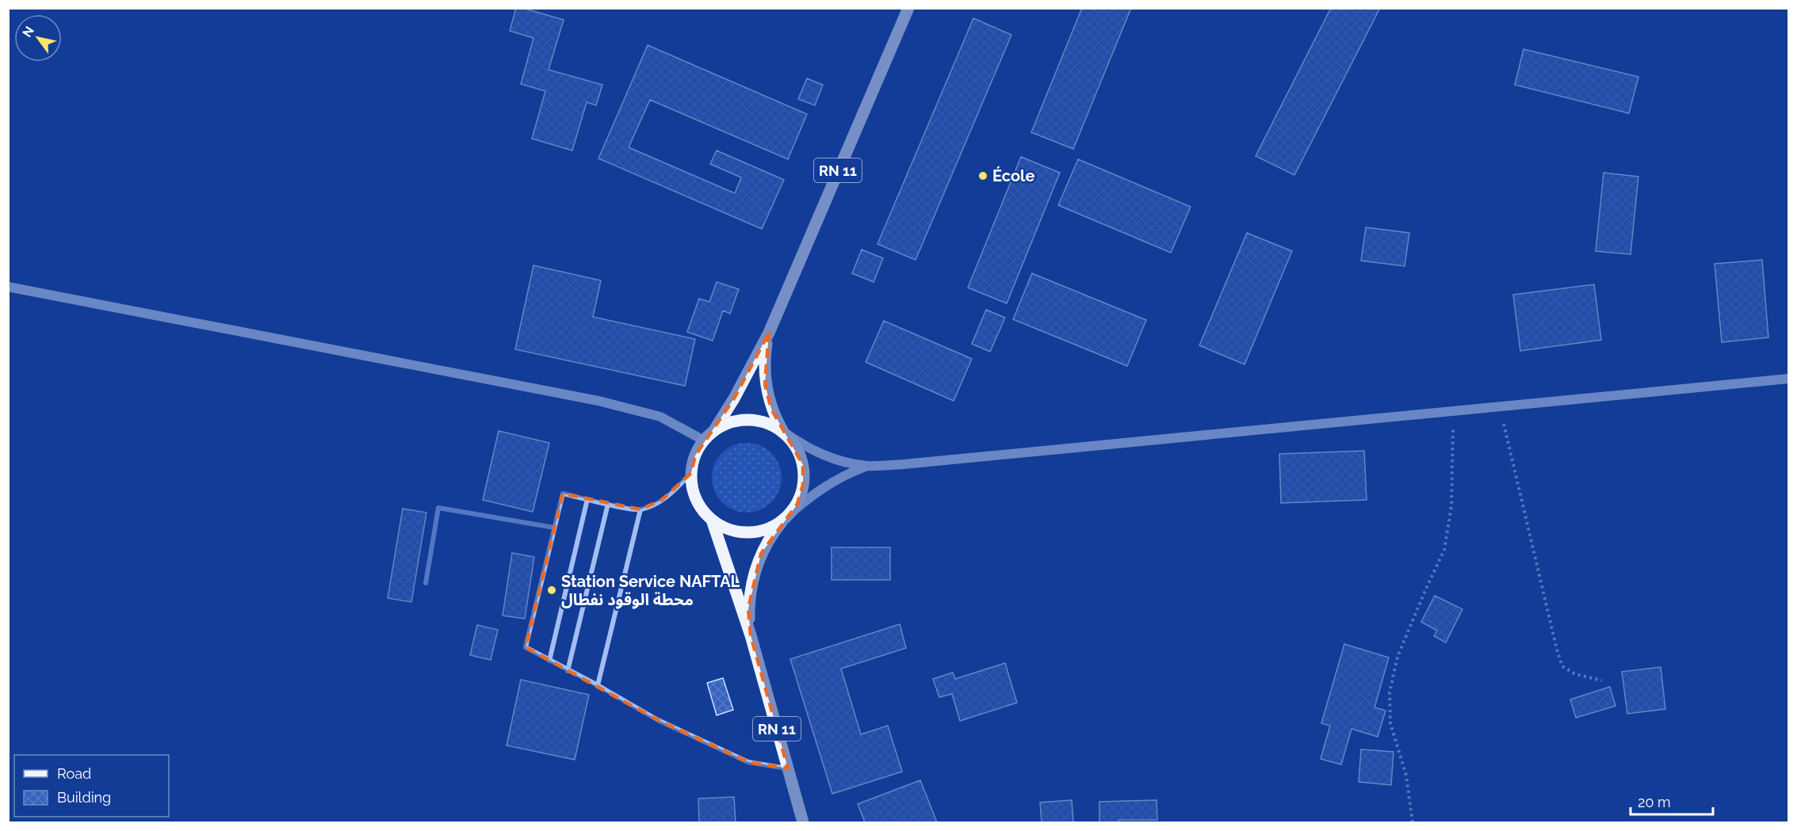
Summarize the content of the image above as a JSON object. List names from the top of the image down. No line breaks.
{"streets":{"main road":["RN 11"]},"places":["École","Station Service NAFTAL محطة الوقود نفطال"],"legend":["Road","Building"],"scale_bar":"20 m","north":"top left"}
